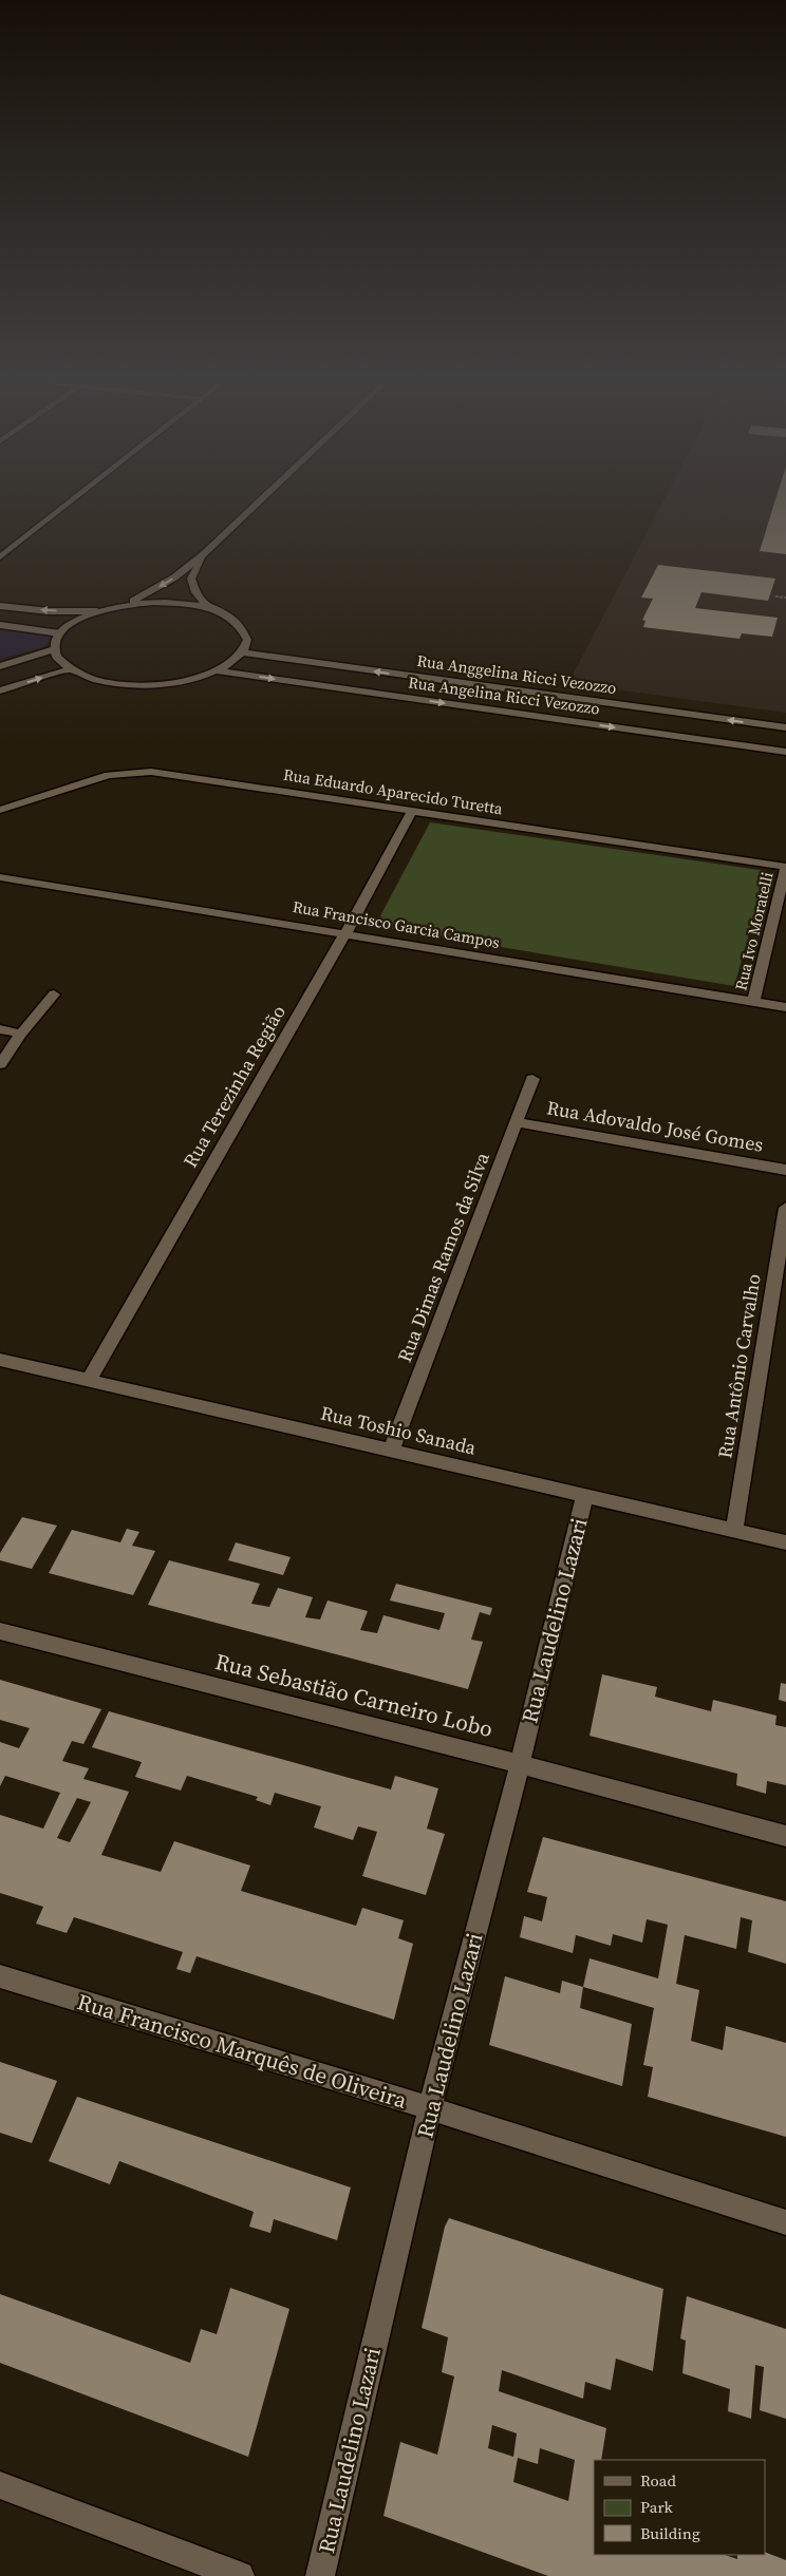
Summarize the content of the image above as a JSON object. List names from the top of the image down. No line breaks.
{"streets":{"street":["Rua Anggelina Ricci Vezozzo","Rua Angelina Ricci Vezozzo","Rua Eduardo Aparecido Turetta","Rua Francisco Garcia Campos","Rua Ivo Moratelli","Rua Terezinha Região","Rua Adovaldo José Gomes","Rua Dimas Ramos da Silva","Rua Antônio Carvalho","Rua Toshio Sanada","Rua Laudelino Lazari","Rua Sebastião Carneiro Lobo","Rua Francisco Marquês de Oliveira"]},"crossings":[["Rua Eduardo Aparecido Turetta","Rua Ivo Moratelli"],["Rua Eduardo Aparecido Turetta","Rua Terezinha Região"],["Rua Francisco Garcia Campos","Rua Ivo Moratelli"],["Rua Francisco Garcia Campos","Rua Terezinha Região"],["Rua Terezinha Região","Rua Toshio Sanada"],["Rua Adovaldo José Gomes","Rua Dimas Ramos da Silva"],["Rua Dimas Ramos da Silva","Rua Toshio Sanada"],["Rua Antônio Carvalho","Rua Toshio Sanada"],["Rua Toshio Sanada","Rua Laudelino Lazari"],["Rua Laudelino Lazari","Rua Sebastião Carneiro Lobo"],["Rua Laudelino Lazari","Rua Francisco Marquês de Oliveira"]],"one_way":["Rua Anggelina Ricci Vezozzo","Rua Angelina Ricci Vezozzo"],"legend":["Road","Park","Building"]}
